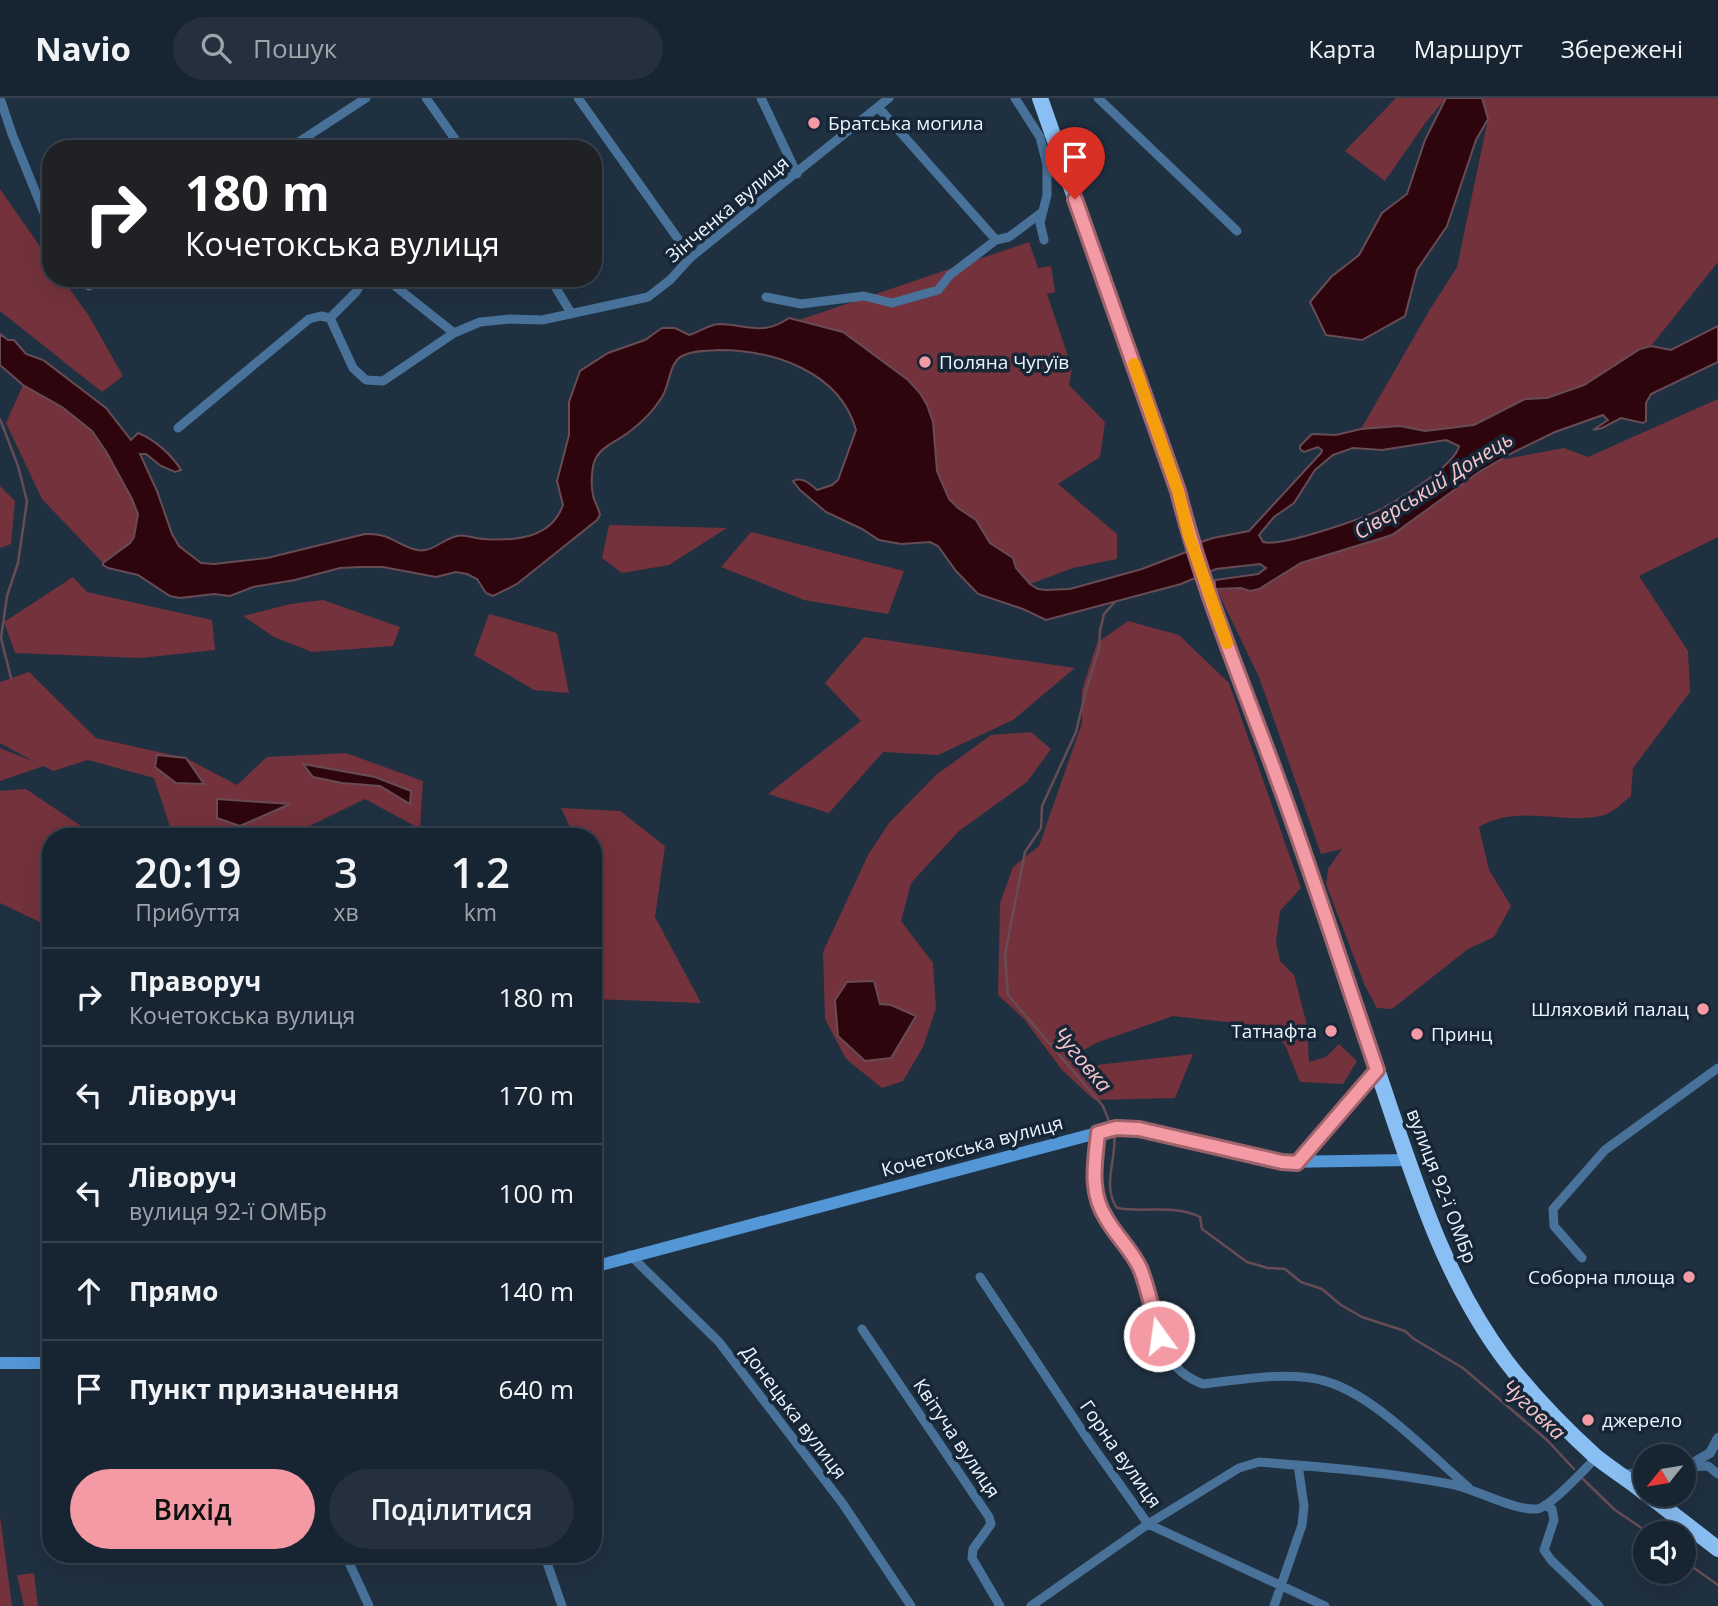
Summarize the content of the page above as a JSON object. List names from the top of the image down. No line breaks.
{"streets":{"highway":["вулиця 92-ї ОМБр"],"main road":["Кочетокська вулиця"],"street":["Зінченка вулиця","Донецька вулиця","Квітуча вулиця","Горна вулиця"]},"crossings":[["Кочетокська вулиця","вулиця 92-ї ОМБр"],["Кочетокська вулиця","Донецька вулиця"]],"water":["Сіверський Донець","Чуговка"],"places":["Братська могила","Поляна Чугуїв","Шляховий палац","Татнафта","Принц","Соборна площа","джерело"],"north":"bottom left","page":{"header":"Navio","search":"Пошук","nav":["Карта","Маршрут","Збережені"],"turn":["180 m","Кочетокська вулиця"],"eta":["20:19","Прибуття","3","хв","1.2","km"],"list":[{"name":"Праворуч","note":"Кочетокська вулиця","value":"180 m"},{"name":"Ліворуч","value":"170 m"},{"name":"Ліворуч","note":"вулиця 92-ї ОМБр","value":"100 m"},{"name":"Прямо","value":"140 m"},{"name":"Пункт призначення","value":"640 m"}],"buttons":["Вихід","Поділитися"]}}
